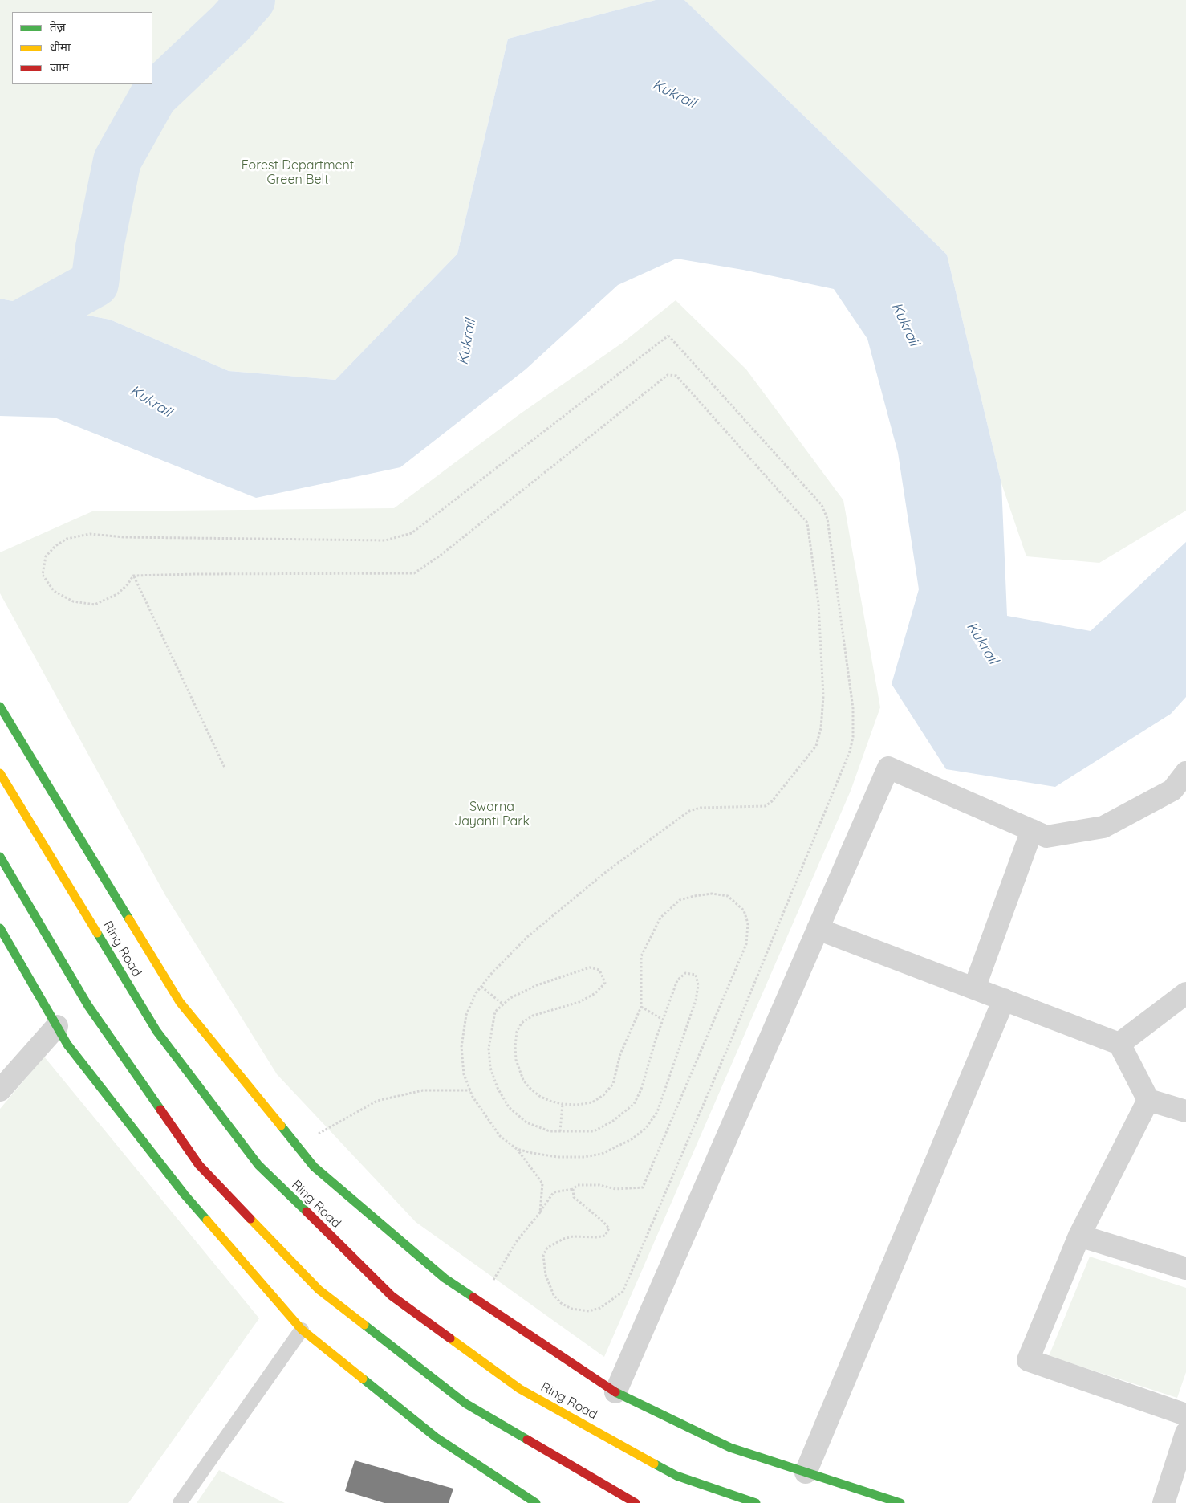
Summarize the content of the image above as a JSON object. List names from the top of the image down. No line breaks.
{"streets":{"main road":["Ring Road"]},"water":["Kukrail"],"parks":["Forest Department Green Belt","Swarna Jayanti Park"],"legend":["तेज़","धीमा","जाम"]}
